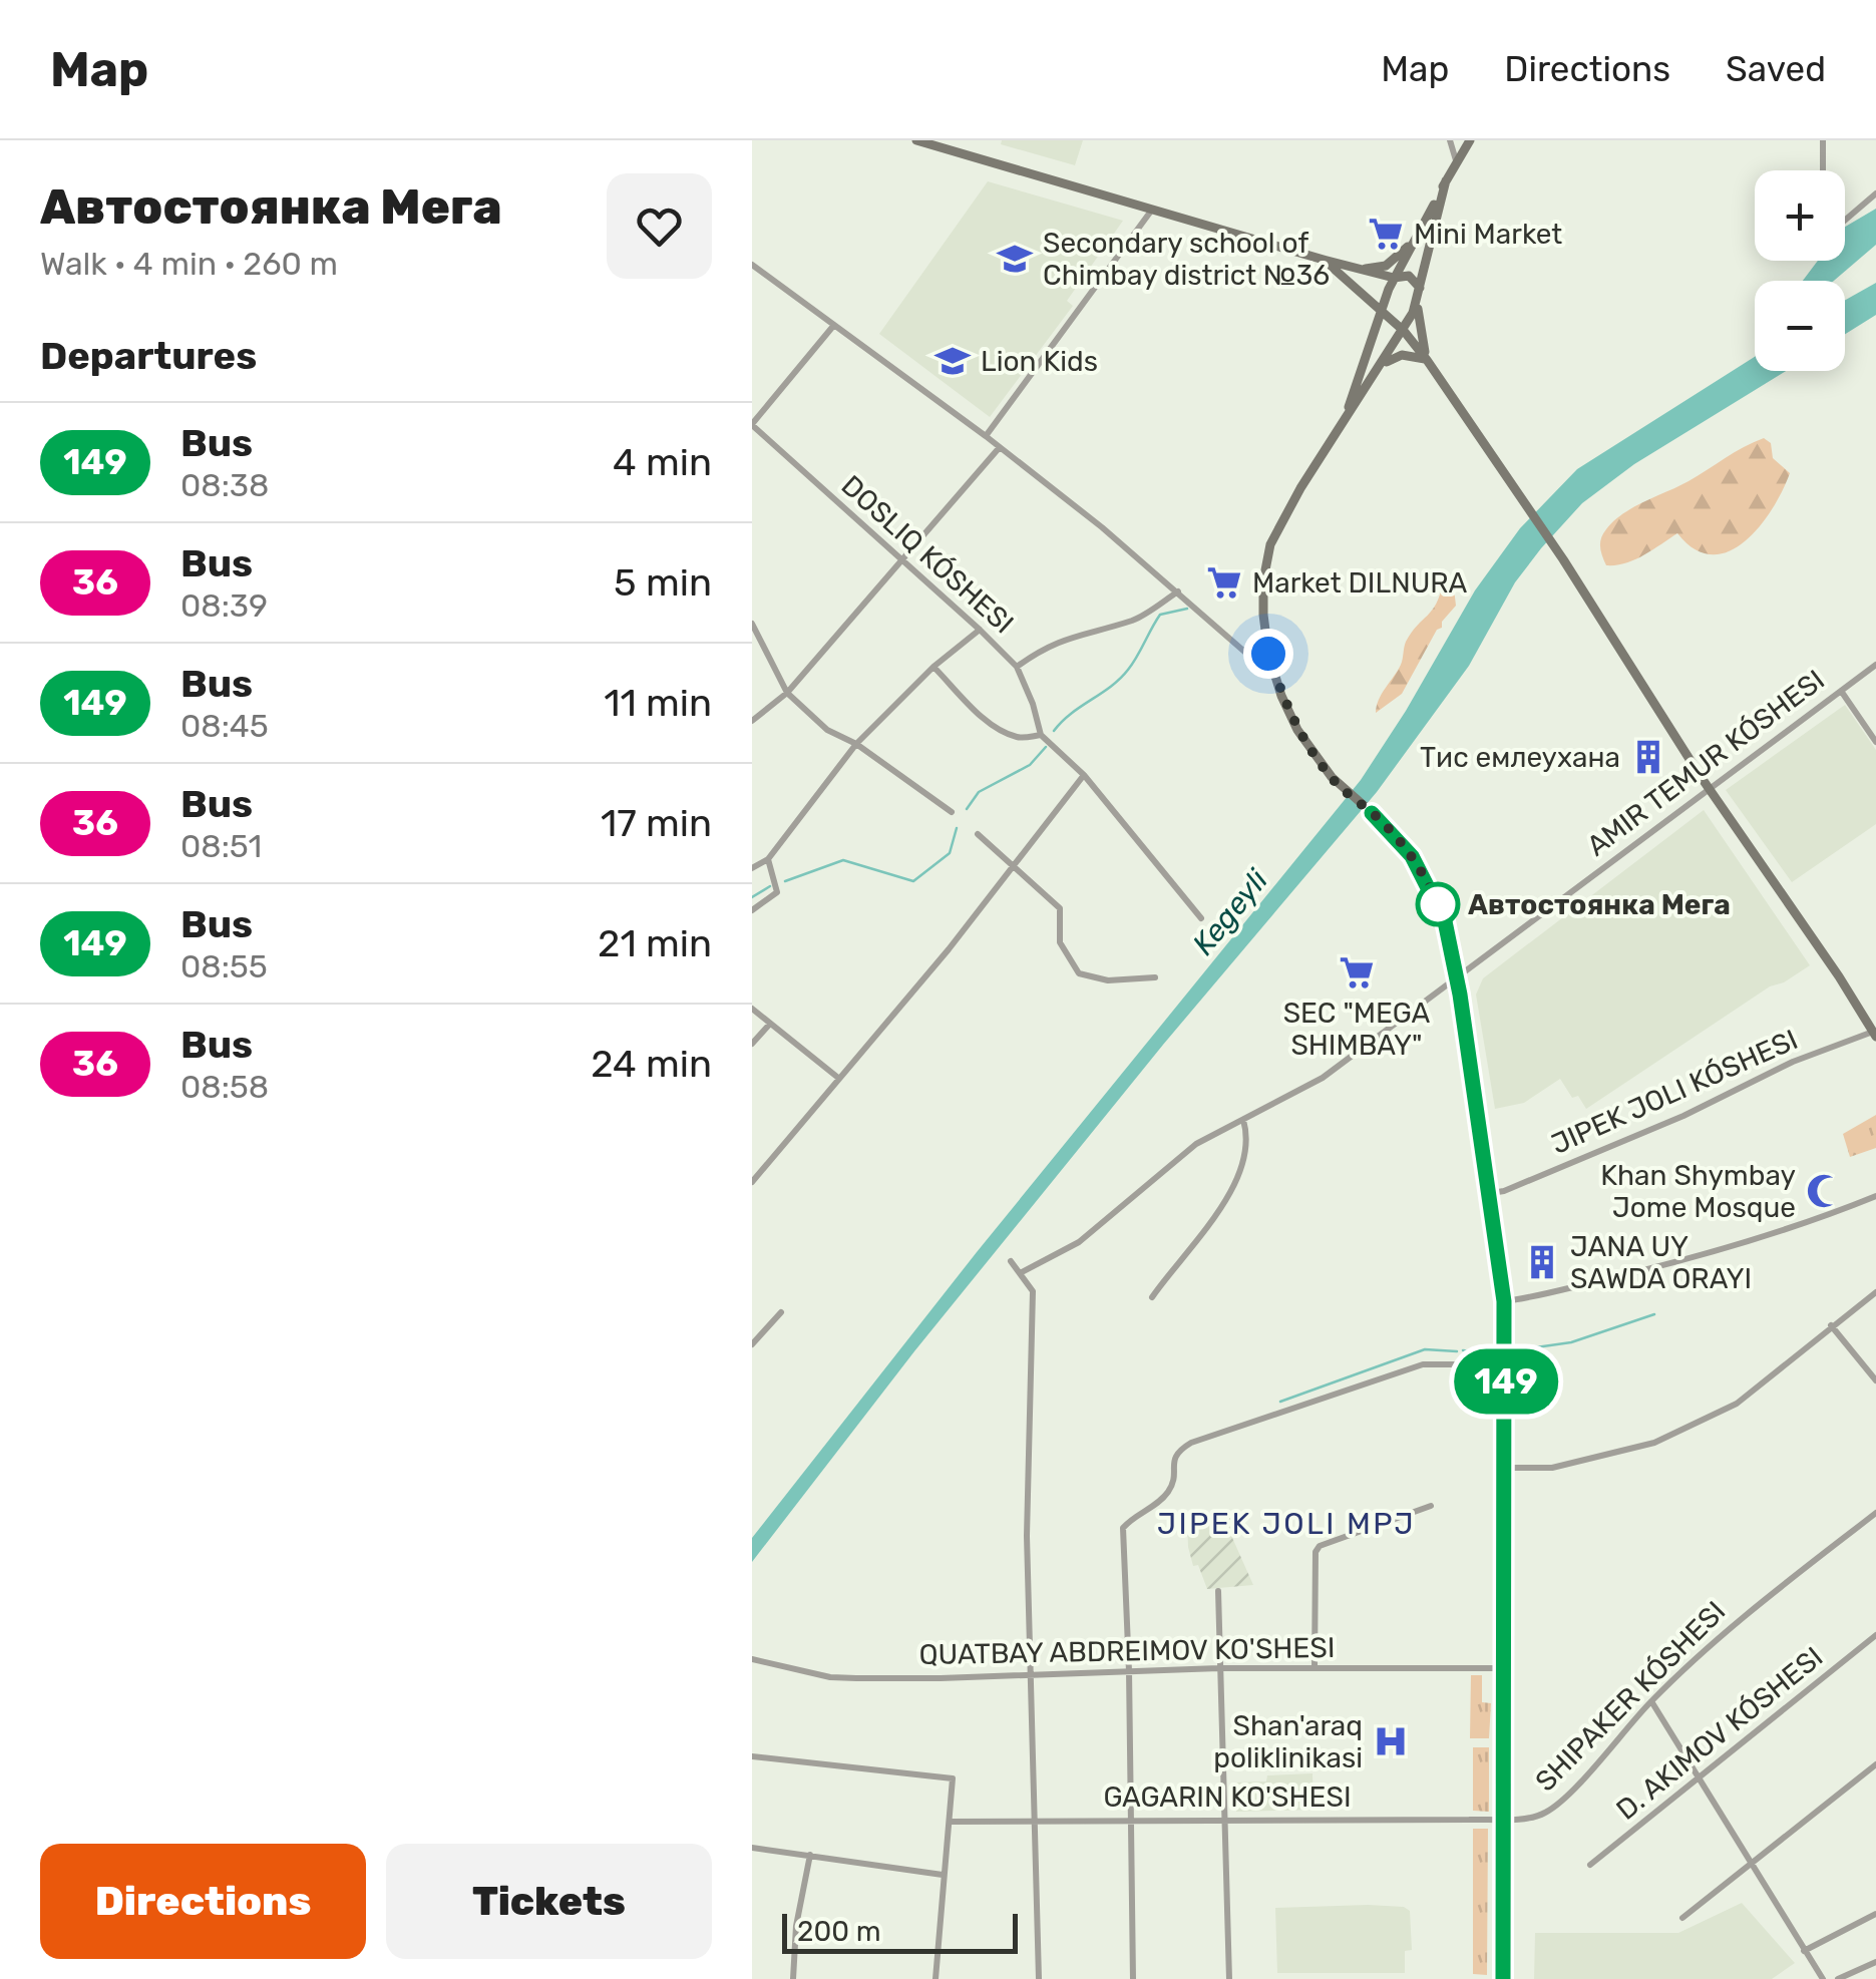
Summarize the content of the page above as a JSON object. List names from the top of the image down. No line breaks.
{"streets":{"street":["AMIR TEMUR KÓSHESI","QUATBAY ABDREIMOV KO'SHESI","D. AKIMOV KÓSHESI","GAGARIN KO'SHESI"]},"districts":["JIPEK JOLI MPJ"],"water":["Kegeyli"],"places":{"supermarket":["Mini Market","Market DILNURA","SEC \"MEGA SHIMBAY\""],"school or university":["Secondary school of Chimbay district №36","Lion Kids"],"building":["Тис емлеухана","JANA UY SAWDA ORAYI"],"other":["Автостоянка Мега"],"mosque":["Khan Shymbay Jome Mosque"],"hospital":["Shan'araq poliklinikasi"]},"lines":["bus line 149"],"scale_bar":"200 m","page":{"header":"Map","nav":["Map","Directions","Saved"],"heading":[["Автостоянка Мега","Walk · 4 min · 260 m"],"Departures"],"on_map":"149","map_buttons":["+","−"],"list":[{"mark":"149","name":"Bus","note":"08:38","value":"4 min"},{"mark":"36","name":"Bus","note":"08:39","value":"5 min"},{"mark":"149","name":"Bus","note":"08:45","value":"11 min"},{"mark":"36","name":"Bus","note":"08:51","value":"17 min"},{"mark":"149","name":"Bus","note":"08:55","value":"21 min"},{"mark":"36","name":"Bus","note":"08:58","value":"24 min"}],"buttons":["Directions","Tickets"],"scale":"200 m"}}
